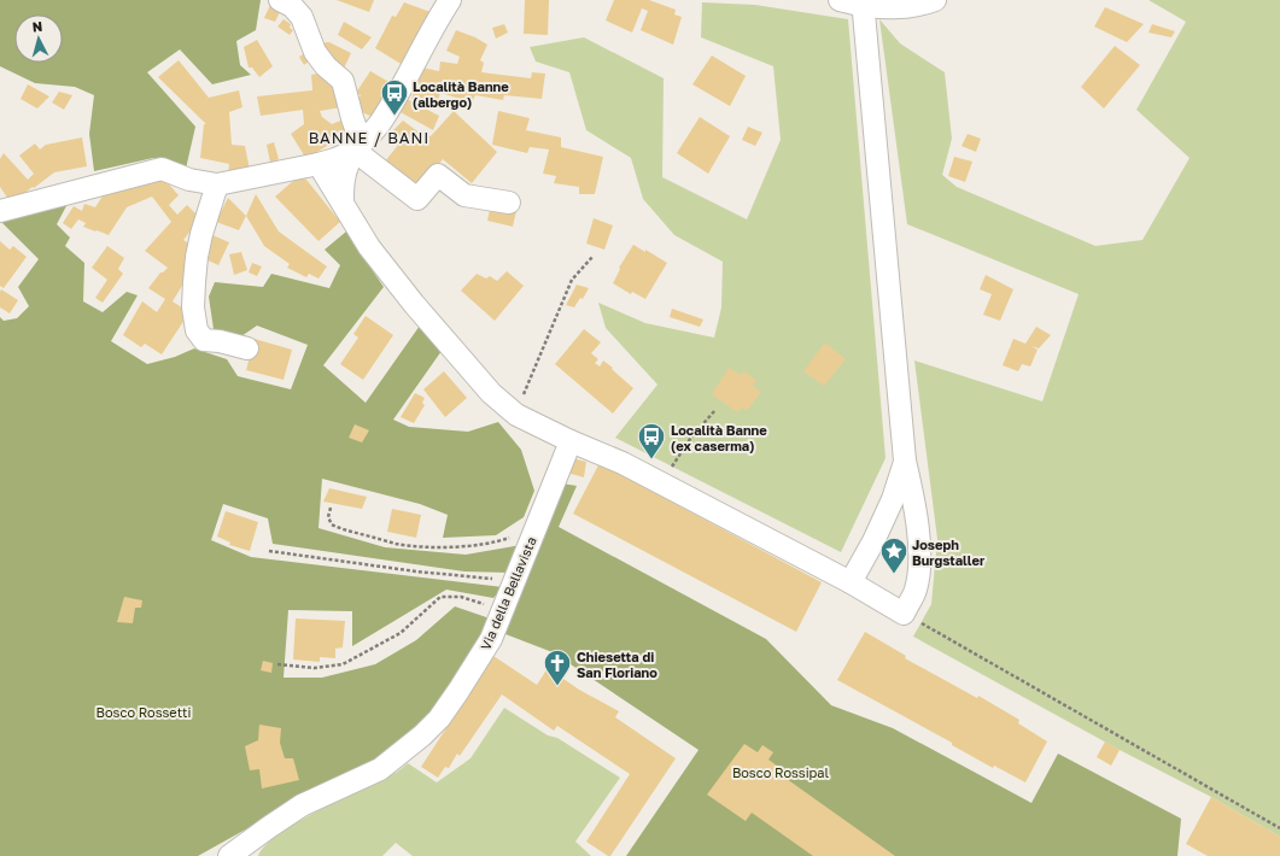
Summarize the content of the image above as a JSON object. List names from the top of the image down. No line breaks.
{"streets":{"street":["Via della Bellavista"]},"districts":["BANNE / BANI"],"parks":["Bosco Rossetti","Bosco Rossipal"],"places":{"bus stop":["Località Banne (albergo)","Località Banne (ex caserma)"],"place":["Joseph Burgstaller"],"church":["Chiesetta di San Floriano"]},"north":"top"}
